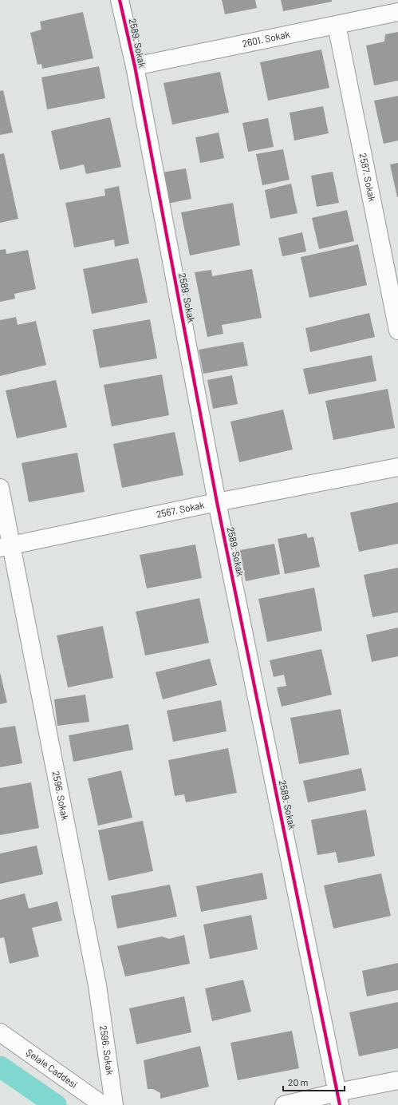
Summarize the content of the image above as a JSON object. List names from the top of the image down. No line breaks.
{"streets":{"street":["2601. Sokak","2589. Sokak","2587. Sokak","2567. Sokak","2596. Sokak","Şelale Caddesi"]},"crossings":[["2601. Sokak","2589. Sokak"],["2601. Sokak","2587. Sokak"],["2589. Sokak","2567. Sokak"],["2567. Sokak","2596. Sokak"]],"scale_bar":"20 m"}
